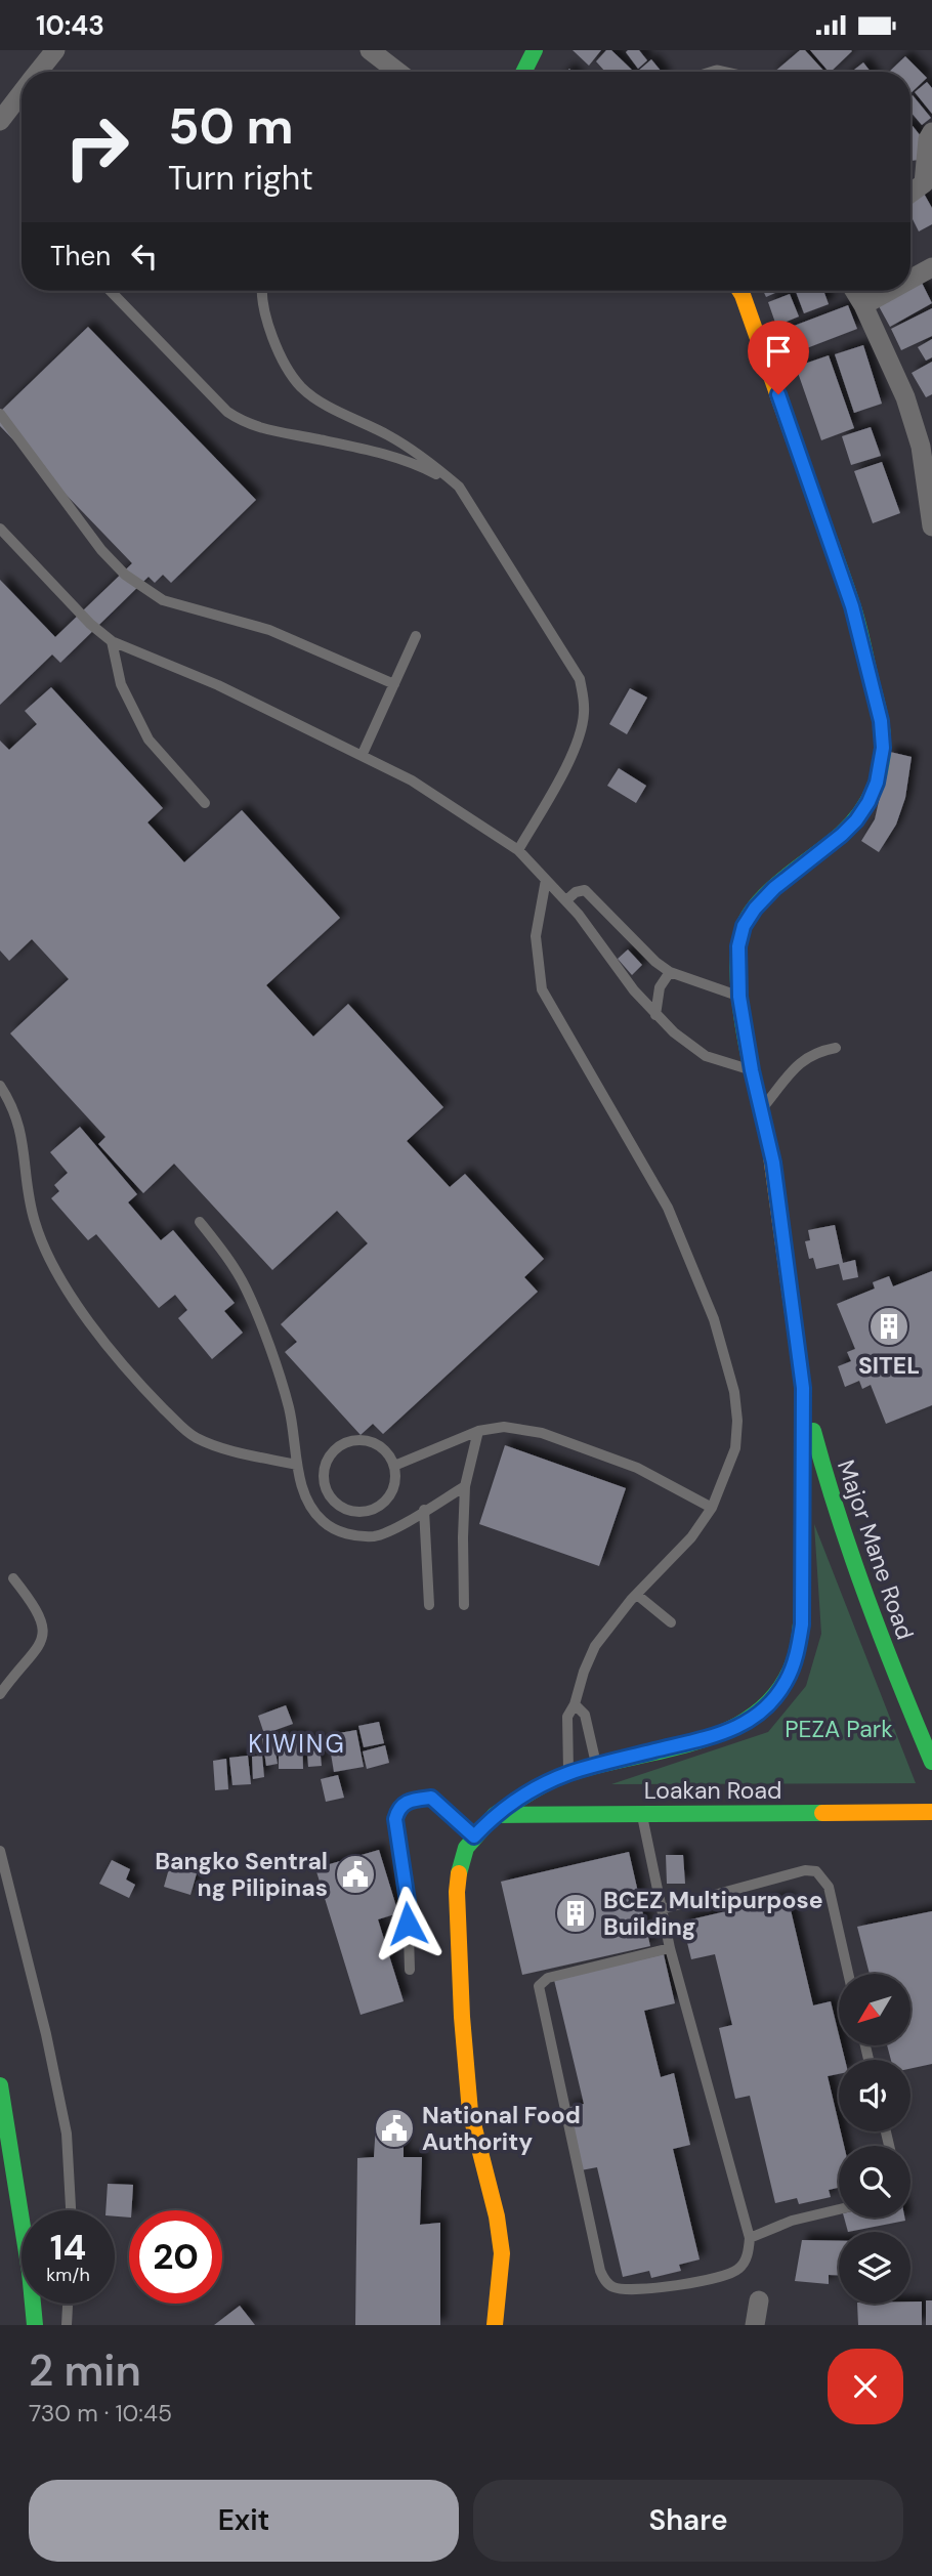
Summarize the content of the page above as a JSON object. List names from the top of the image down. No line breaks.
{"streets":{"main road":["Major Mane Road","Loakan Road"]},"crossings":[["Major Mane Road","Loakan Road"]],"districts":["KIWING"],"parks":["PEZA Park"],"places":{"building":["SITEL","BCEZ Multipurpose Building"],"public building":["Bangko Sentral ng Pilipinas","National Food Authority"]},"north":"bottom left","page":{"status":"10:43","turn":["50 m","Turn right"],"then":"Then","speed":"14 km/h","limit":"20","heading":["2 min","730 m · 10:45"],"buttons":["Exit","Share"]}}
